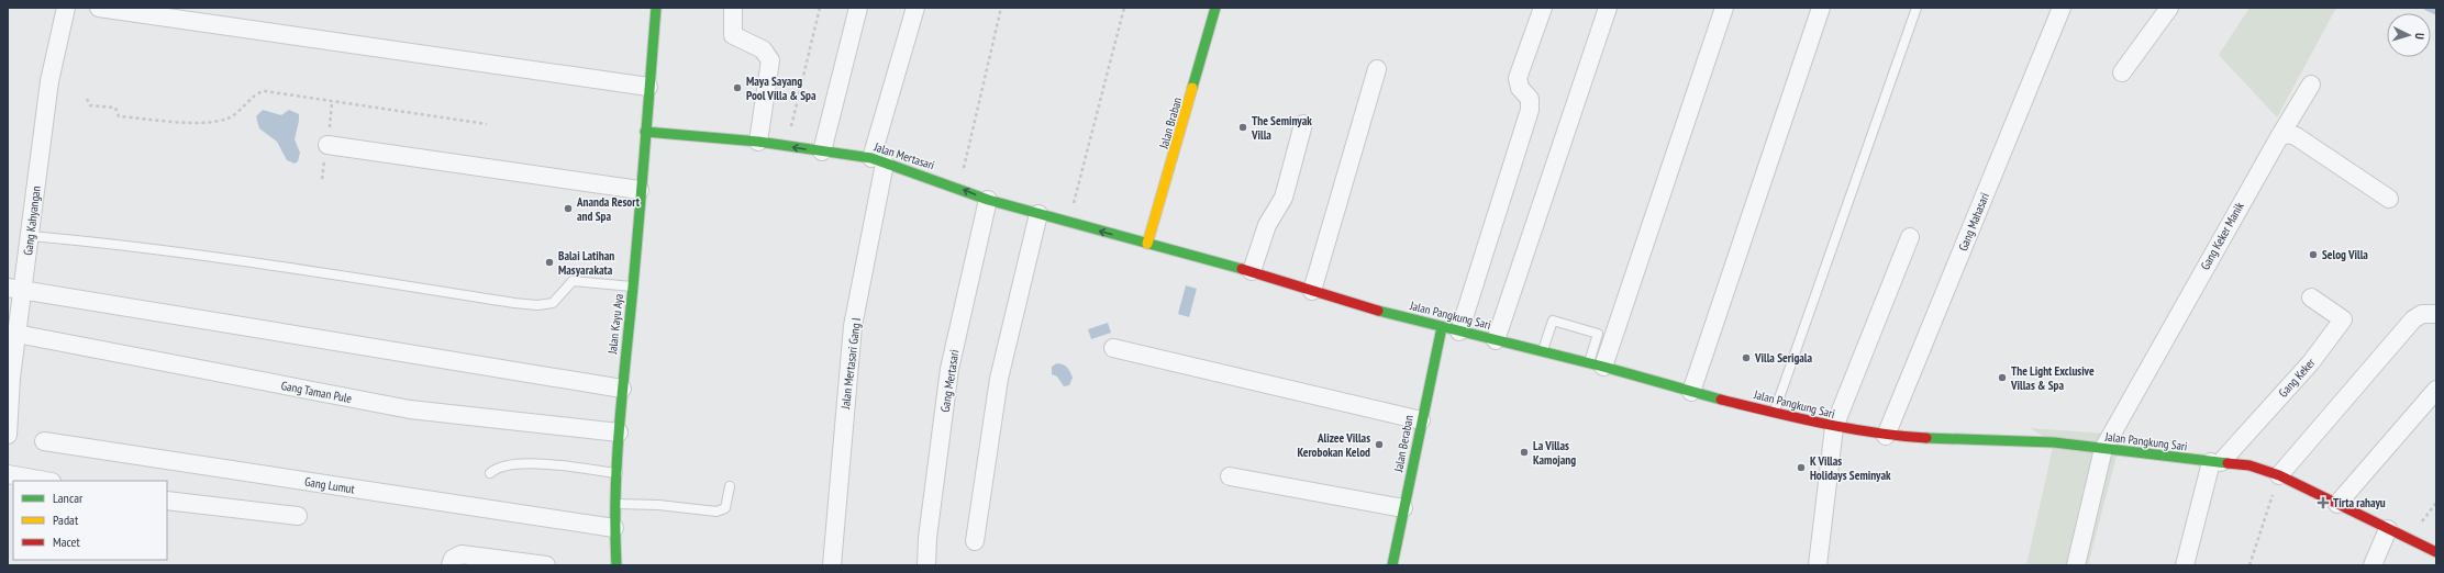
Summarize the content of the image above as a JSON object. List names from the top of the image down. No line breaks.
{"streets":{"street":["Jalan Braban","Jalan Mertasari","Gang Kahyangan","Gang Mahasari","Gang Keker Manik","Jalan Pangkung Sari","Jalan Kayu Aya","Jalan Mertasari Gang I","Gang Keker","Gang Mertasari","Gang Taman Pule","Jalan Beraban","Gang Lumut"]},"crossings":[["Jalan Braban","Jalan Mertasari"],["Jalan Braban","Jalan Pangkung Sari"],["Jalan Mertasari","Jalan Pangkung Sari"],["Jalan Mertasari","Jalan Kayu Aya"],["Jalan Mertasari","Jalan Mertasari Gang I"],["Jalan Mertasari","Gang Mertasari"],["Gang Kahyangan","Gang Taman Pule"],["Gang Mahasari","Jalan Pangkung Sari"],["Gang Keker Manik","Jalan Pangkung Sari"],["Jalan Pangkung Sari","Gang Keker"],["Jalan Pangkung Sari","Jalan Beraban"],["Jalan Kayu Aya","Gang Taman Pule"],["Jalan Kayu Aya","Gang Lumut"]],"places":{"other":["Maya Sayang Pool Villa & Spa","The Seminyak Villa","Ananda Resort and Spa","Selog Villa","Balai Latihan Masyarakata","Villa Serigala","The Light Exclusive Villas & Spa","Alizee Villas Kerobokan Kelod","La Villas Kamojang","K Villas Holidays Seminyak"],"health":["Tirta rahayu"]},"legend":["Lancar","Padat","Macet"],"north":"right"}
